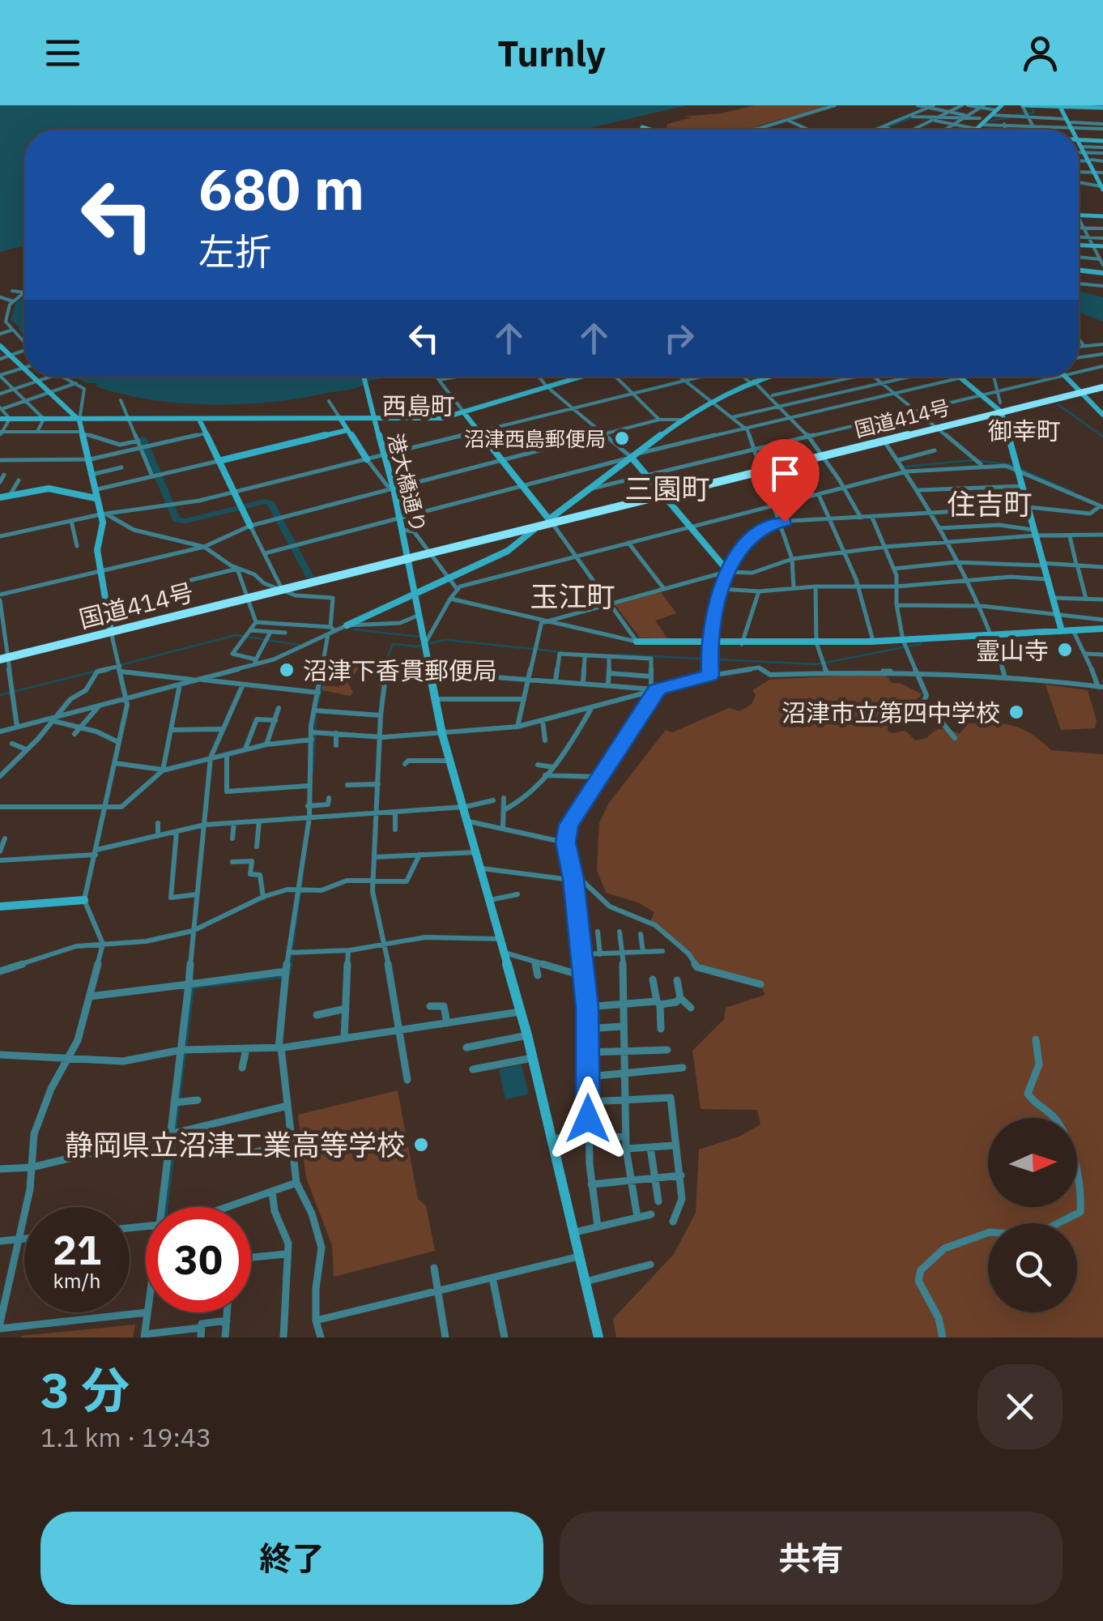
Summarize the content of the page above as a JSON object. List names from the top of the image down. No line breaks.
{"streets":{"highway":["国道414号"],"street":["港大橋通り"]},"crossings":[["国道414号","港大橋通り"]],"districts":["西島町","御幸町","三園町","住吉町","玉江町"],"places":["沼津西島郵便局","霊山寺","沼津下香貫郵便局","沼津市立第四中学校","静岡県立沼津工業高等学校"],"north":"right","page":{"header":"Turnly","turn":["680 m","左折"],"speed":"21 km/h","limit":"30","heading":["3 分","1.1 km · 19:43"],"buttons":["終了","共有"]}}
